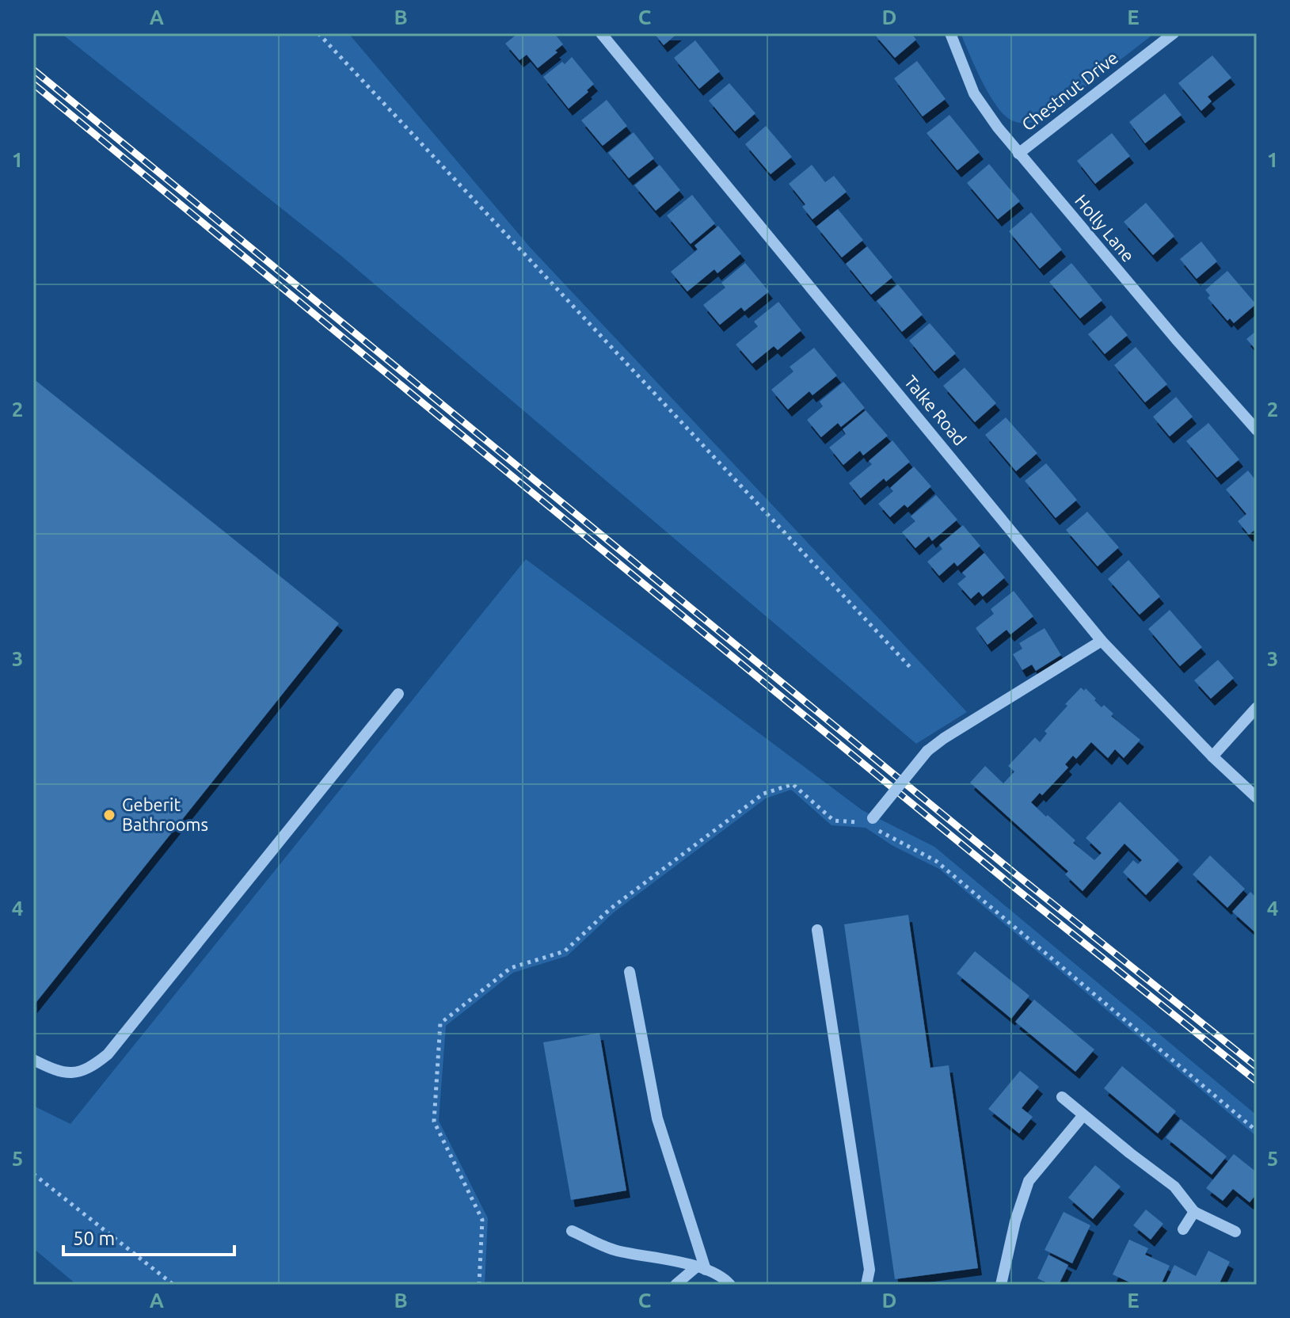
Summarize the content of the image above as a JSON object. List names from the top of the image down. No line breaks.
{"streets":{"street":["Chestnut Drive","Holly Lane","Talke Road"]},"crossings":[["Chestnut Drive","Holly Lane"]],"places":["Geberit Bathrooms"],"scale_bar":"50 m","grid":{"columns":["A","B","C","D","E"],"rows":["1","2","3","4","5"]}}
